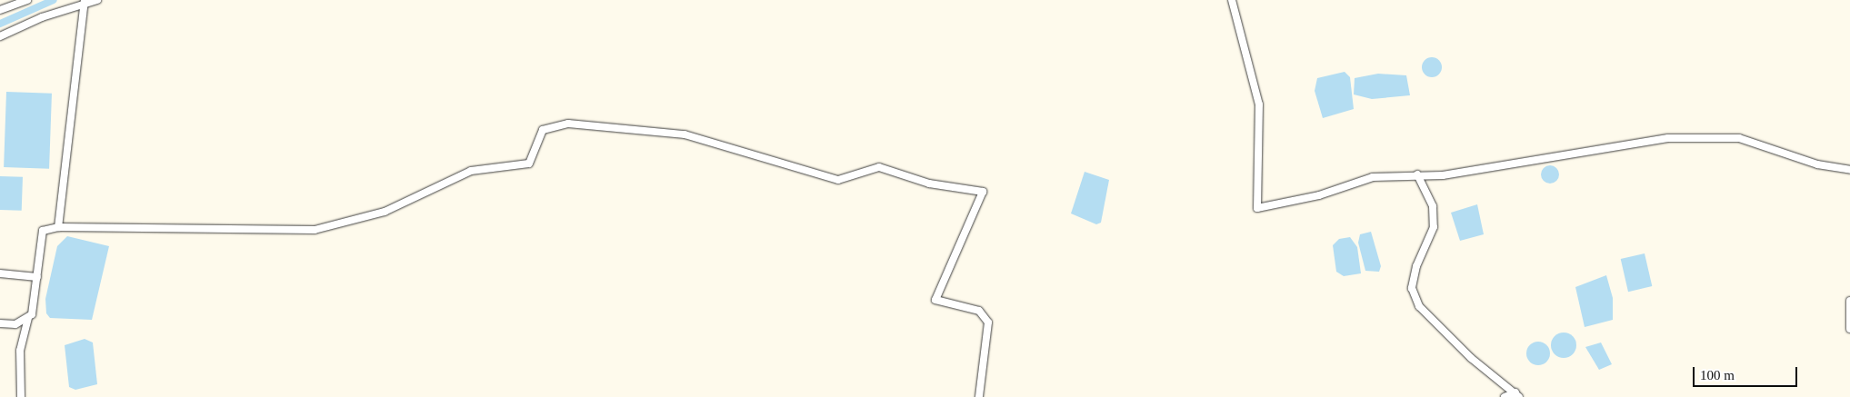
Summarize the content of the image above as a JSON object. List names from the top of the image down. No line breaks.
{"scale_bar":"100 m"}
